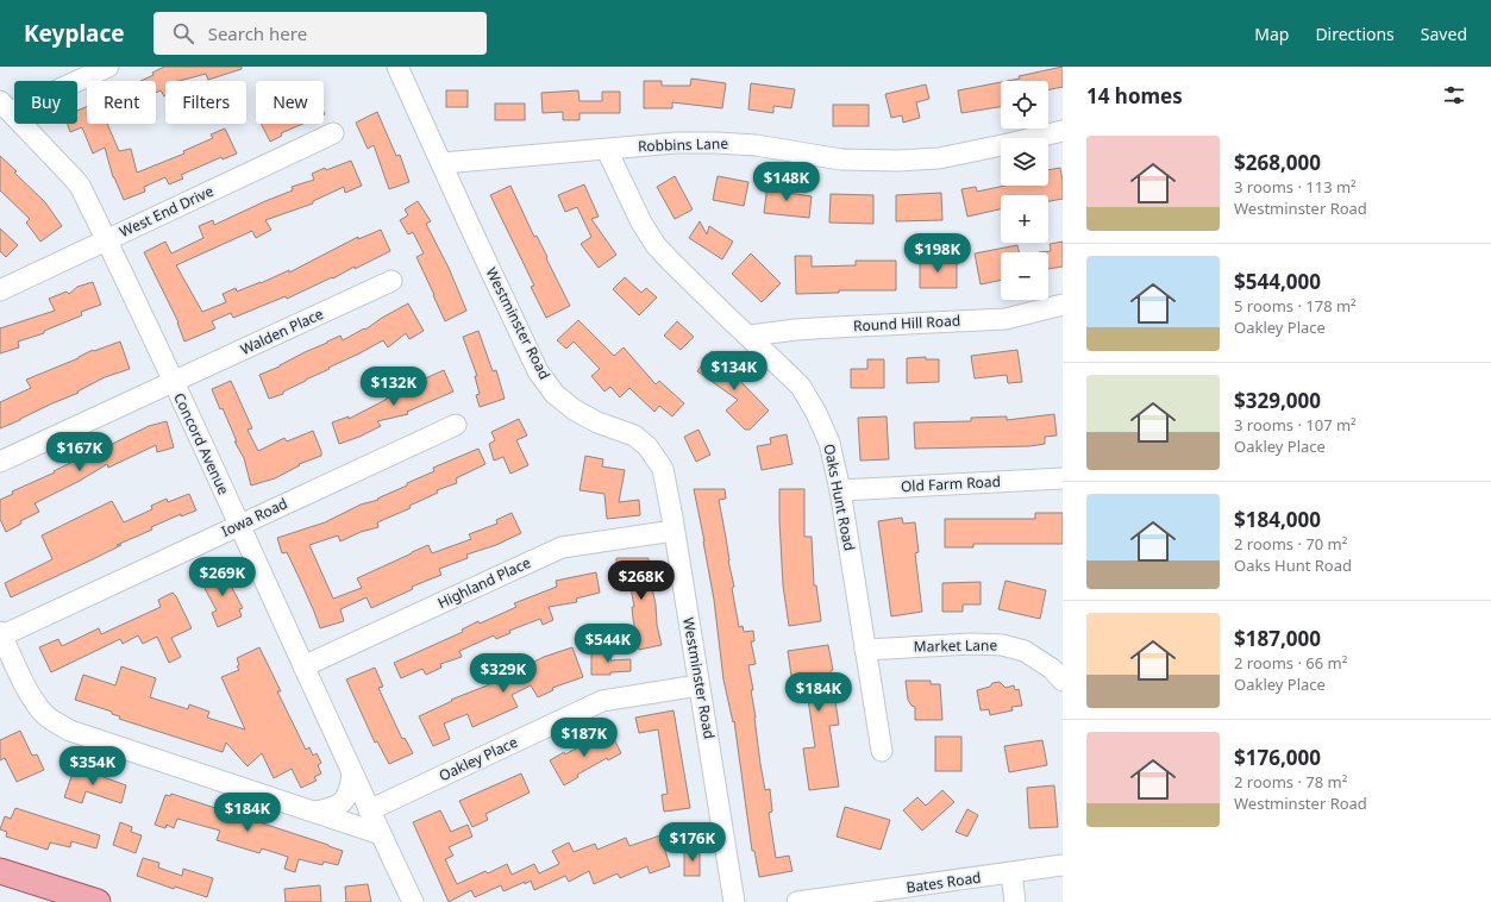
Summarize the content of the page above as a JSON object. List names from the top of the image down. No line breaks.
{"streets":{"street":["Robbins Lane","West End Drive","Westminster Road","Round Hill Road","Walden Place","Concord Avenue","Old Farm Road","Oaks Hunt Road","Iowa Road","Highland Place","Market Lane","Oakley Place","Bates Road"]},"crossings":[["Robbins Lane","Westminster Road"],["Robbins Lane","Oaks Hunt Road"],["West End Drive","Concord Avenue"],["Westminster Road","Highland Place"],["Westminster Road","Oakley Place"],["Round Hill Road","Oaks Hunt Road"],["Walden Place","Concord Avenue"],["Concord Avenue","Iowa Road"],["Concord Avenue","Highland Place"],["Concord Avenue","Oakley Place"],["Old Farm Road","Oaks Hunt Road"],["Oaks Hunt Road","Market Lane"]],"page":{"header":"Keyplace","search":"Search here","nav":["Map","Directions","Saved"],"heading":"14 homes","map_buttons":["+","−"],"chip":["Buy","Rent","Filters","New"],"list":[{"name":"$268,000","note":"3 rooms · 113 m² · Westminster Road"},{"name":"$544,000","note":"5 rooms · 178 m² · Oakley Place"},{"name":"$329,000","note":"3 rooms · 107 m² · Oakley Place"},{"name":"$184,000","note":"2 rooms · 70 m² · Oaks Hunt Road"},{"name":"$187,000","note":"2 rooms · 66 m² · Oakley Place"},{"name":"$176,000","note":"2 rooms · 78 m² · Westminster Road"}],"price":["$148K","$198K","$134K","$132K","$167K","$269K","$268K","$544K","$329K","$184K","$187K","$354K","$184K","$176K"]}}
